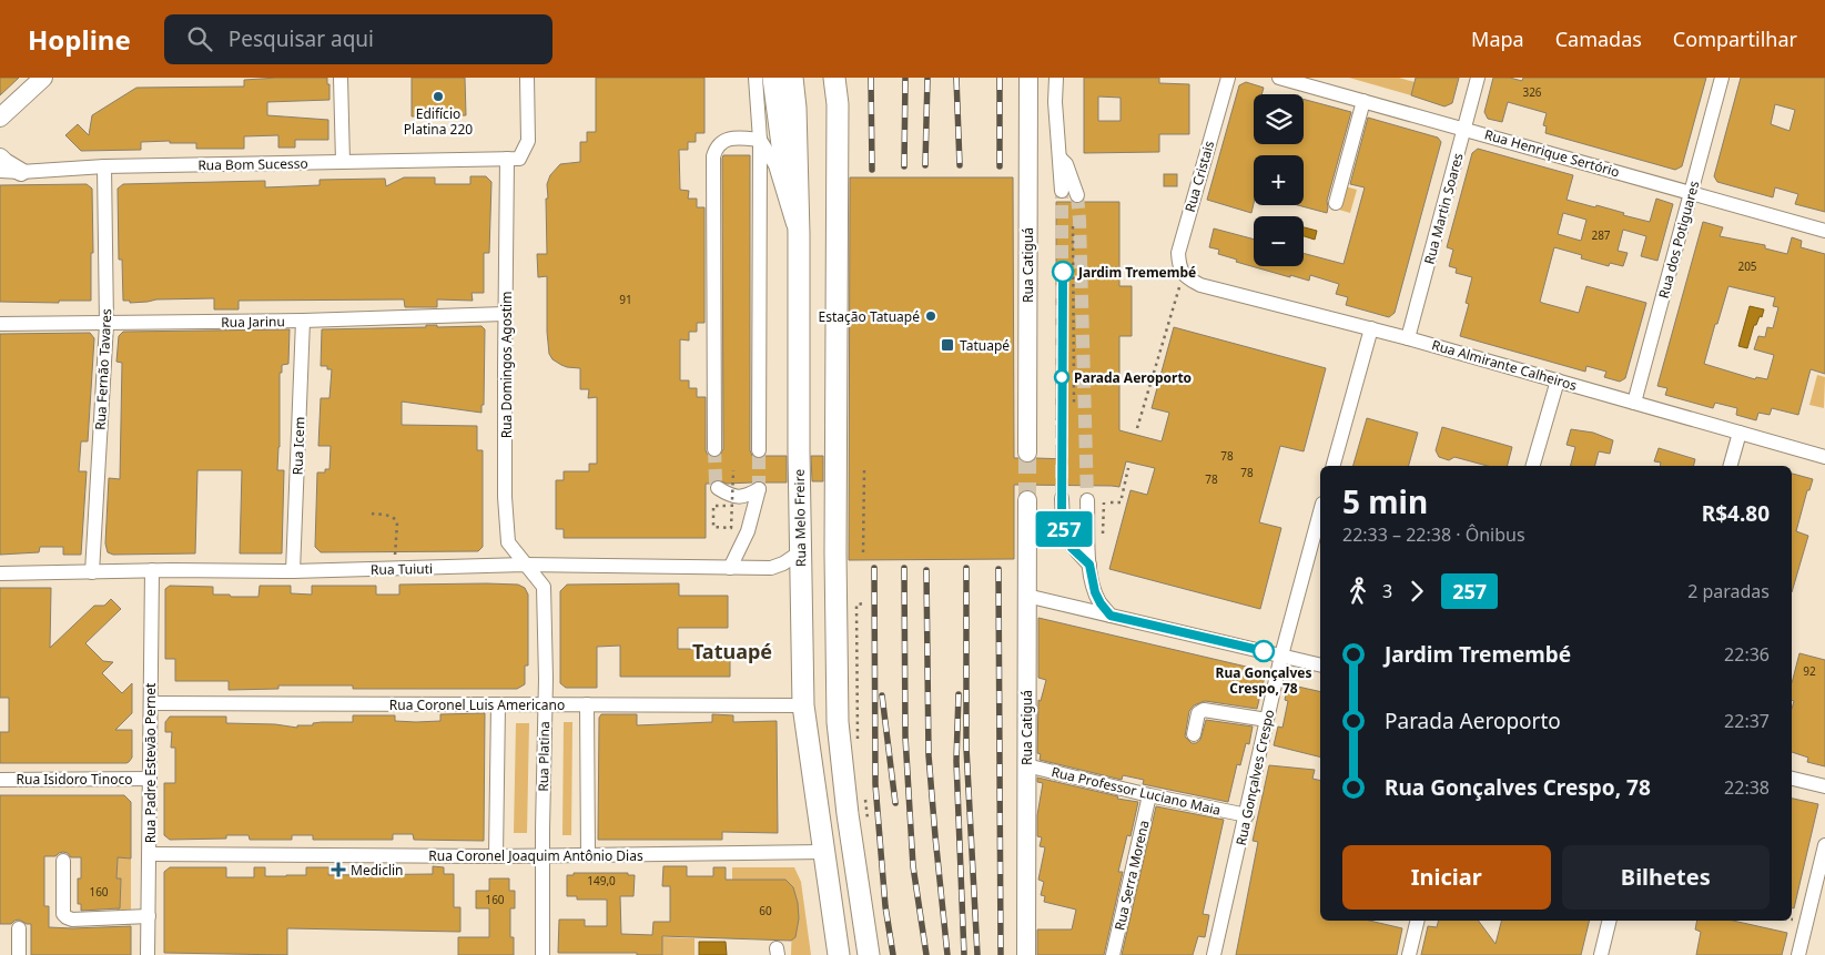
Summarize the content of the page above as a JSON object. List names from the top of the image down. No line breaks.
{"streets":{"highway":["Rua Melo Freire"],"main road":["Rua Catiguá"],"street":["Rua Henrique Sertório","Rua Bom Sucesso","Rua Cristais","Rua Martin Soares","Rua dos Potiguares","Rua Jarinu","Rua Domingos Agostim","Rua Almirante Calheiros","Rua Fernão Tavares","Rua Icem","Rua Tuiuti","Rua Coronel Luis Americano","Rua Platina","Rua Padre Estevão Pernet","Rua Gonçalves Crespo","Rua Isidoro Tinoco","Rua Professor Luciano Maia","Rua Coronel Joaquim Antônio Dias","Rua Serra Morena"]},"crossings":[["Rua Henrique Sertório","Rua Martin Soares"],["Rua Henrique Sertório","Rua dos Potiguares"],["Rua Bom Sucesso","Rua Domingos Agostim"],["Rua Bom Sucesso","Rua Fernão Tavares"],["Rua Cristais","Rua Almirante Calheiros"],["Rua Martin Soares","Rua Almirante Calheiros"],["Rua dos Potiguares","Rua Almirante Calheiros"],["Rua Catiguá","Rua Professor Luciano Maia"],["Rua Jarinu","Rua Domingos Agostim"],["Rua Jarinu","Rua Fernão Tavares"],["Rua Jarinu","Rua Icem"],["Rua Domingos Agostim","Rua Tuiuti"],["Rua Domingos Agostim","Rua Platina"],["Rua Fernão Tavares","Rua Tuiuti"],["Rua Icem","Rua Tuiuti"],["Rua Melo Freire","Rua Tuiuti"],["Rua Melo Freire","Rua Coronel Luis Americano"],["Rua Melo Freire","Rua Coronel Joaquim Antônio Dias"],["Rua Tuiuti","Rua Platina"],["Rua Tuiuti","Rua Padre Estevão Pernet"],["Rua Coronel Luis Americano","Rua Platina"],["Rua Coronel Luis Americano","Rua Padre Estevão Pernet"],["Rua Platina","Rua Coronel Joaquim Antônio Dias"],["Rua Padre Estevão Pernet","Rua Isidoro Tinoco"],["Rua Padre Estevão Pernet","Rua Coronel Joaquim Antônio Dias"],["Rua Gonçalves Crespo","Rua Professor Luciano Maia"],["Rua Professor Luciano Maia","Rua Serra Morena"]],"districts":["Tatuapé"],"places":{"other":["Edifício Platina 220","Jardim Tremembé","Estação Tatuapé","Parada Aeroporto","Rua Gonçalves Crespo, 78"],"transit":["Tatuapé"],"health":["Mediclin"]},"lines":["bus line 257"],"house_numbers":["326","287","205","91","78","78","78","92","149,0","160","160","60"],"page":{"header":"Hopline","search":"Pesquisar aqui","nav":["Mapa","Camadas","Compartilhar"],"on_map":"257","map_buttons":["+","−"],"heading":["5 min","22:33 – 22:38 · Ônibus","R$4.80"],"legs":["3","257","2 paradas"],"list":[{"name":"Jardim Tremembé","value":"22:36"},{"name":"Parada Aeroporto","value":"22:37"},{"name":"Rua Gonçalves Crespo, 78","value":"22:38"}],"buttons":["Iniciar","Bilhetes"]}}
